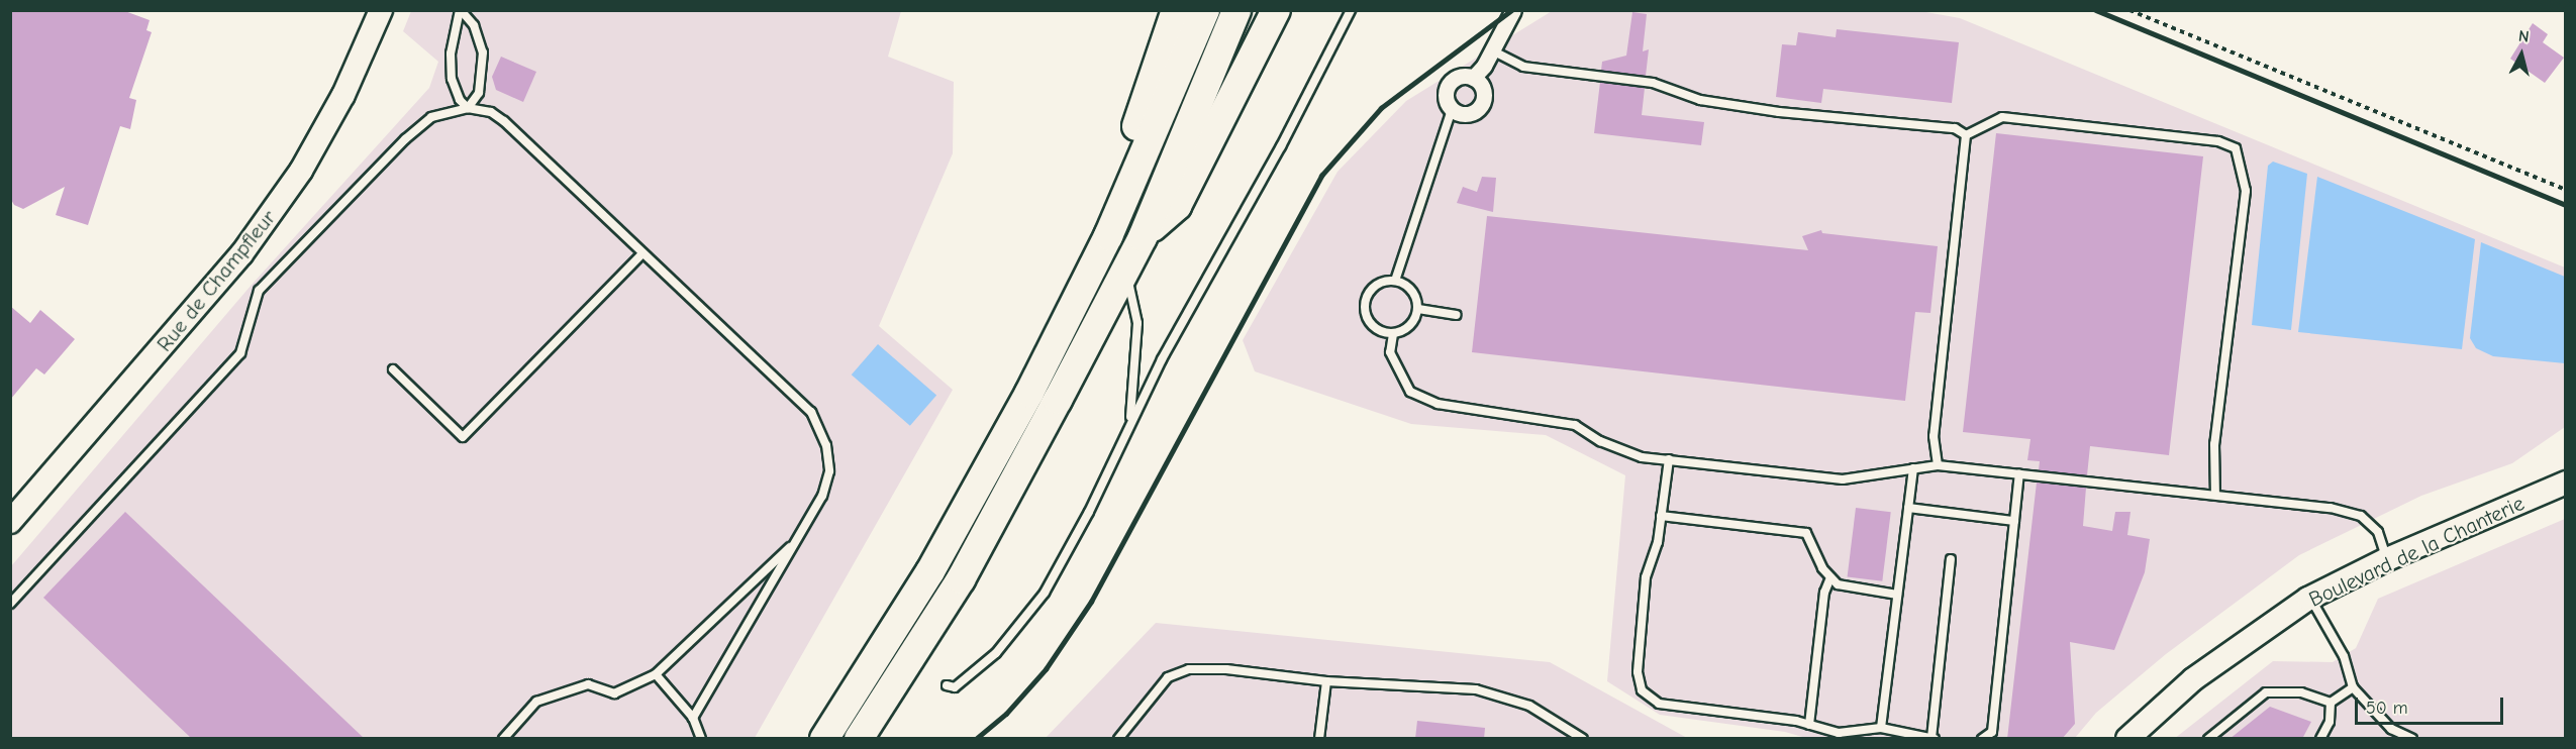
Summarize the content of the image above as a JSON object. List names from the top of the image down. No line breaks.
{"streets":{"street":["Rue de Champfleur","Boulevard de la Chanterie"]},"scale_bar":"50 m","north":"top"}
